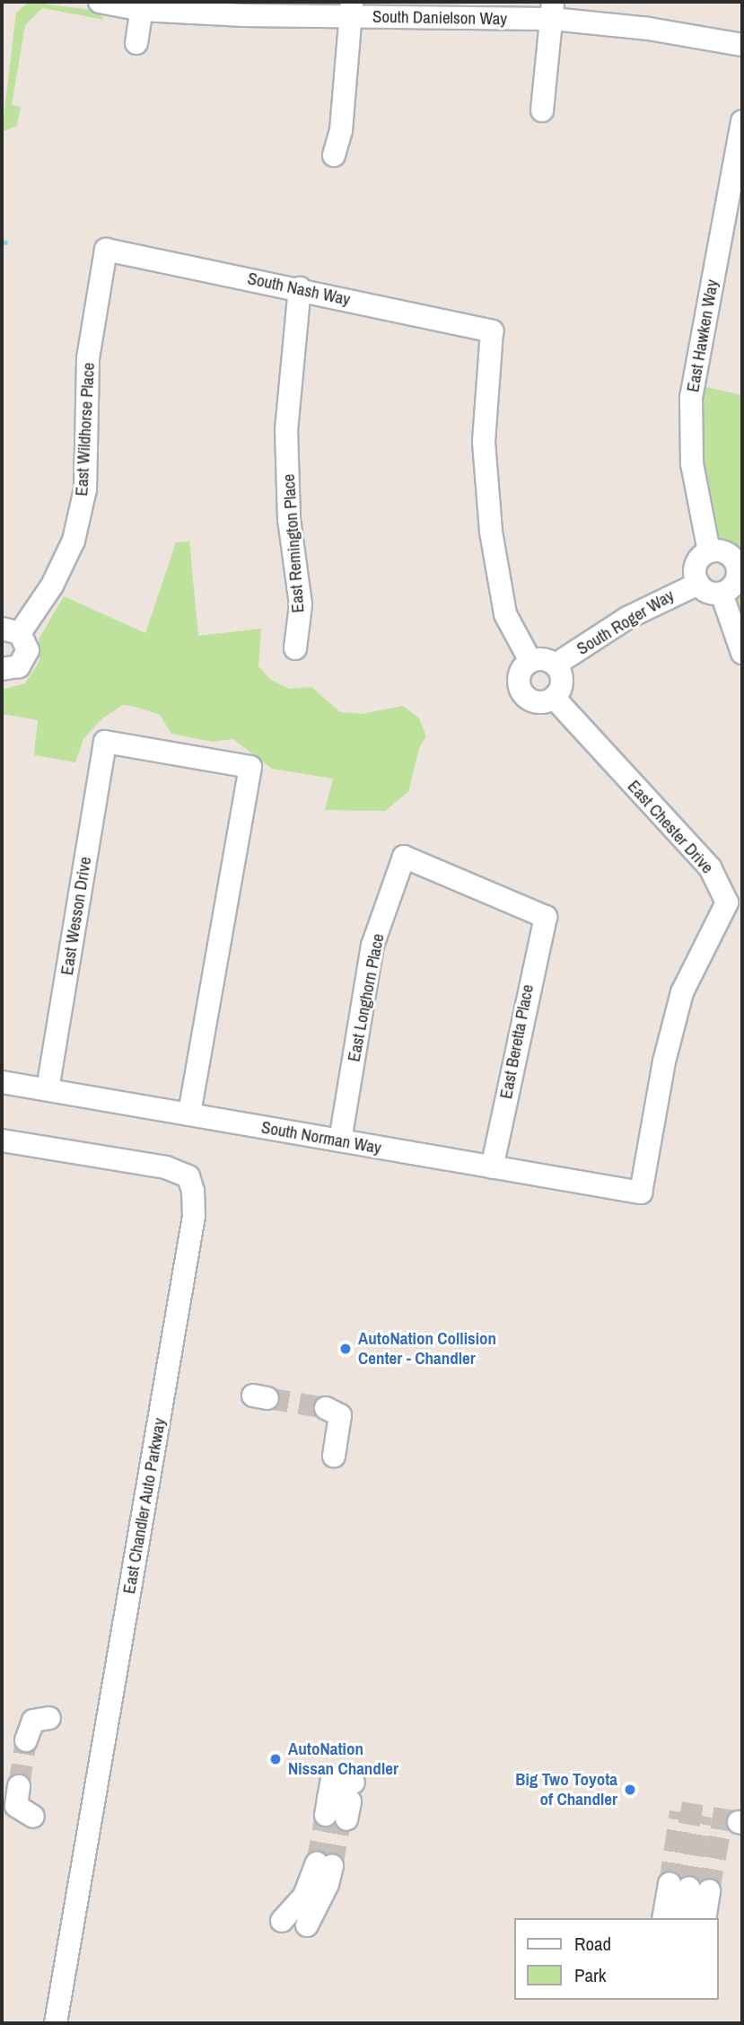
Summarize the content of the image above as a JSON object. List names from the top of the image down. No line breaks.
{"streets":{"street":["South Danielson Way","South Nash Way","East Hawken Way","East Wildhorse Place","East Remington Place","South Roger Way","East Chester Drive","East Wesson Drive","East Longhorn Place","East Beretta Place","South Norman Way","East Chandler Auto Parkway"]},"crossings":[["South Nash Way","East Wildhorse Place"],["South Nash Way","East Remington Place"],["South Nash Way","South Roger Way"],["South Nash Way","East Chester Drive"],["East Hawken Way","South Roger Way"],["South Roger Way","East Chester Drive"],["East Chester Drive","South Norman Way"],["East Wesson Drive","South Norman Way"],["East Longhorn Place","East Beretta Place"],["East Longhorn Place","South Norman Way"],["East Beretta Place","South Norman Way"]],"places":["AutoNation Collision Center - Chandler","AutoNation Nissan Chandler","Big Two Toyota of Chandler"],"legend":["Road","Park"]}
